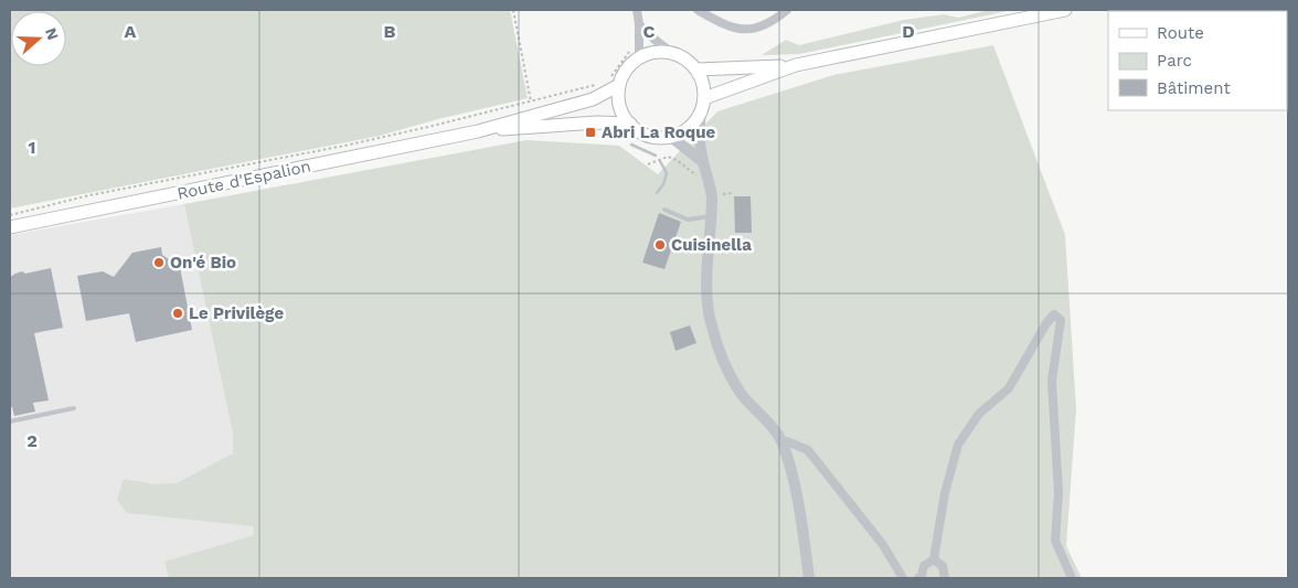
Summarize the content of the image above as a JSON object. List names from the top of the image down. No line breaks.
{"streets":{"main road":["Route d'Espalion"]},"places":{"transit":["Abri La Roque"],"other":["Cuisinella","On'é Bio","Le Privilège"]},"legend":["Route","Parc","Bâtiment"],"north":"right","grid":{"columns":["A","B","C","D"],"rows":["1","2"]}}
